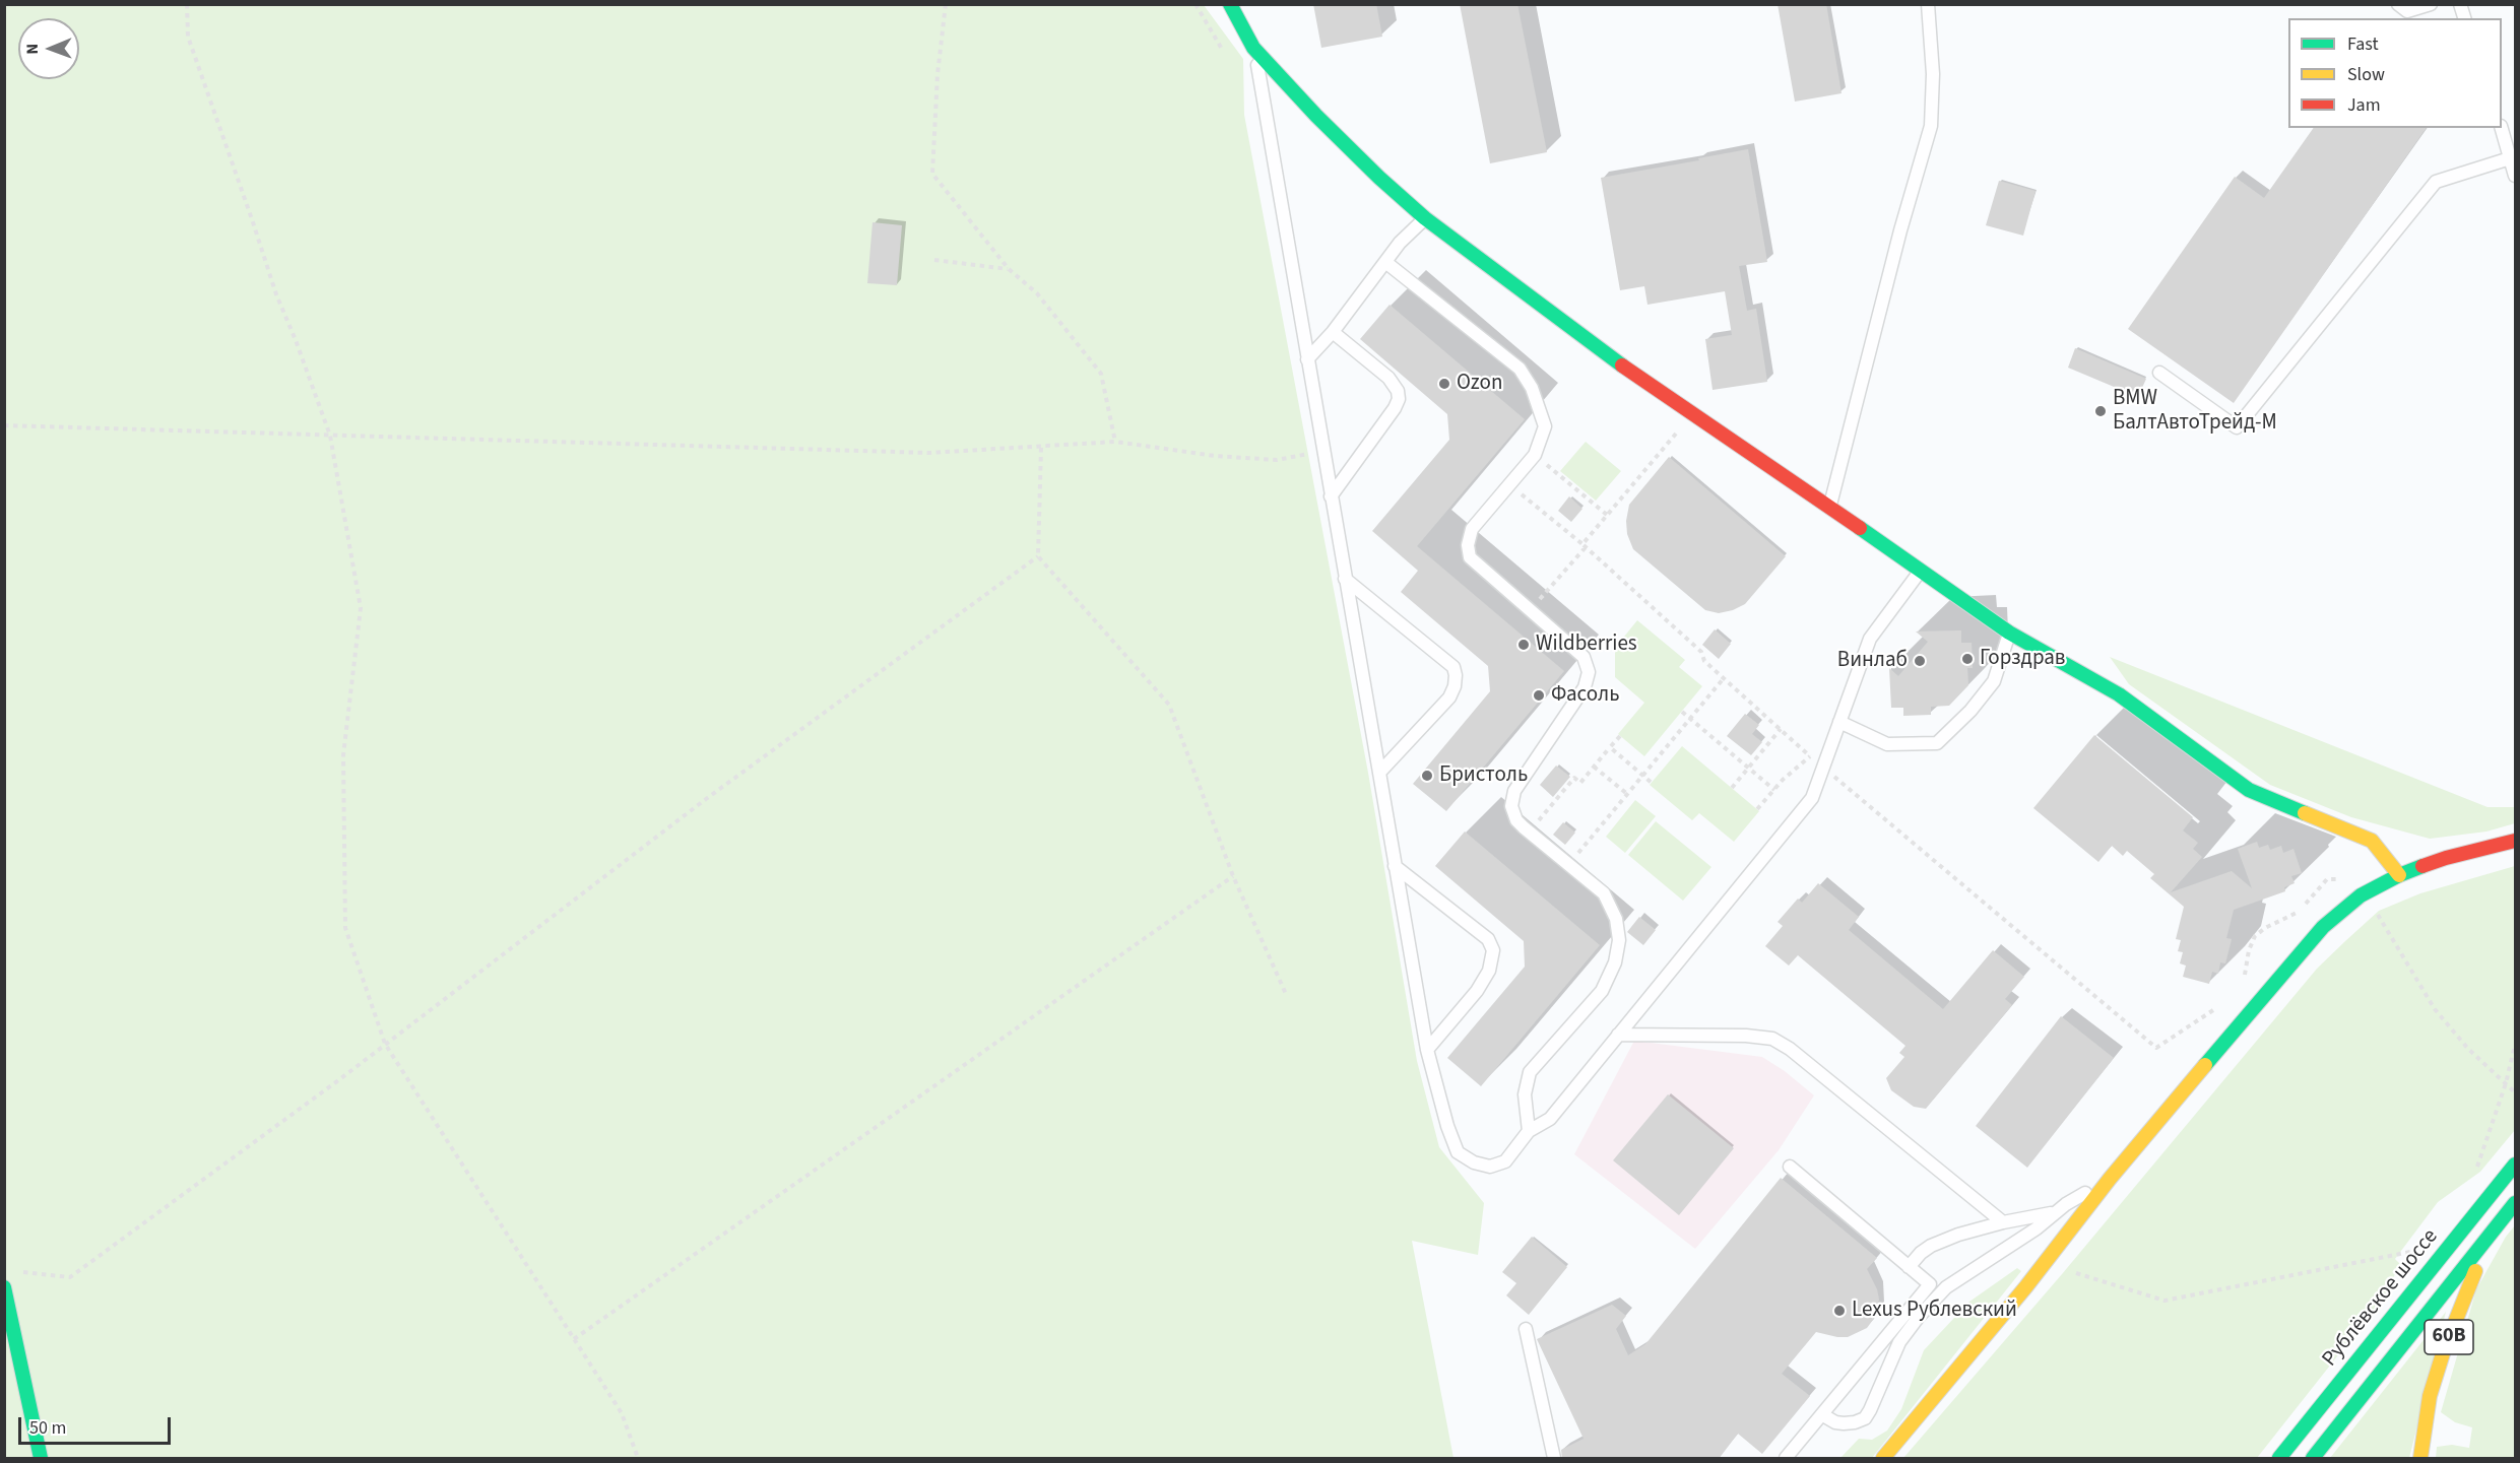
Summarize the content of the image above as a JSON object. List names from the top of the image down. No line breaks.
{"streets":{"main road":["Рублёвское шоссе","60B"]},"places":["Ozon","BMW БалтАвтоТрейд-М","Wildberries","Горздрав","Винлаб","Фасоль","Бристоль","Lexus Рублевский"],"legend":["Fast","Slow","Jam"],"scale_bar":"50 m","north":"left"}
